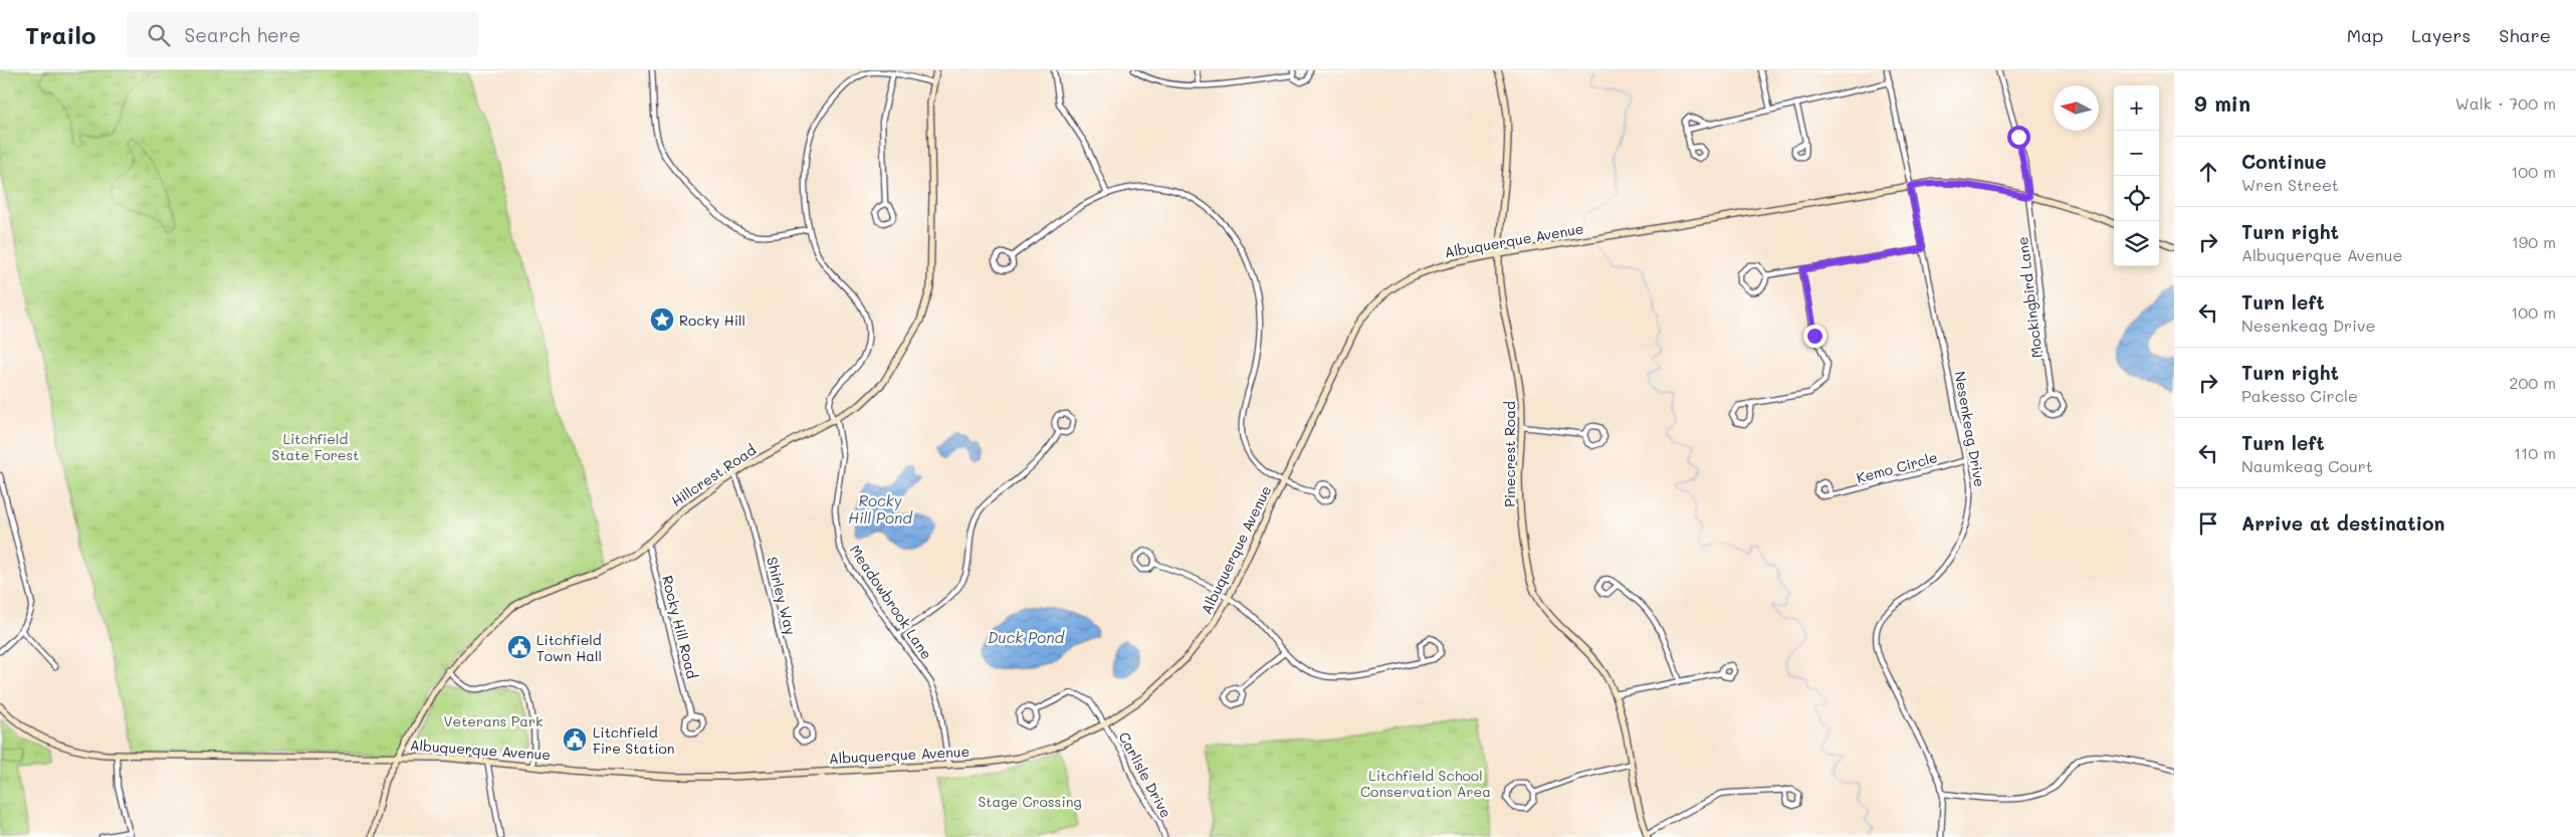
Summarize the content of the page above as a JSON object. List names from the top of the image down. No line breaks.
{"streets":{"street":["Albuquerque Avenue","Mockingbird Lane","Nesenkeag Drive","Pinecrest Road","Kemo Circle","Hillcrest Road","Shirley Way","Meadowbrook Lane","Rocky Hill Road","Carlisle Drive"]},"crossings":[["Albuquerque Avenue","Mockingbird Lane"],["Albuquerque Avenue","Nesenkeag Drive"],["Albuquerque Avenue","Pinecrest Road"],["Albuquerque Avenue","Hillcrest Road"],["Albuquerque Avenue","Meadowbrook Lane"],["Albuquerque Avenue","Carlisle Drive"],["Nesenkeag Drive","Kemo Circle"],["Hillcrest Road","Shirley Way"],["Hillcrest Road","Meadowbrook Lane"],["Hillcrest Road","Rocky Hill Road"]],"water":["Rocky Hill Pond","Duck Pond"],"parks":["Litchfield State Forest","Veterans Park","Litchfield School Conservation Area","Stage Crossing"],"places":{"place":["Rocky Hill"],"public building":["Litchfield Town Hall","Litchfield Fire Station"]},"north":"left","page":{"header":"Trailo","search":"Search here","nav":["Map","Layers","Share"],"heading":["9 min","Walk · 700 m"],"map_buttons":["+","−"],"list":[["Continue","Wren Street","100 m"],["Turn right","Albuquerque Avenue","190 m"],["Turn left","Nesenkeag Drive","100 m"],["Turn right","Pakesso Circle","200 m"],["Turn left","Naumkeag Court","110 m"],"Arrive at destination"]}}
